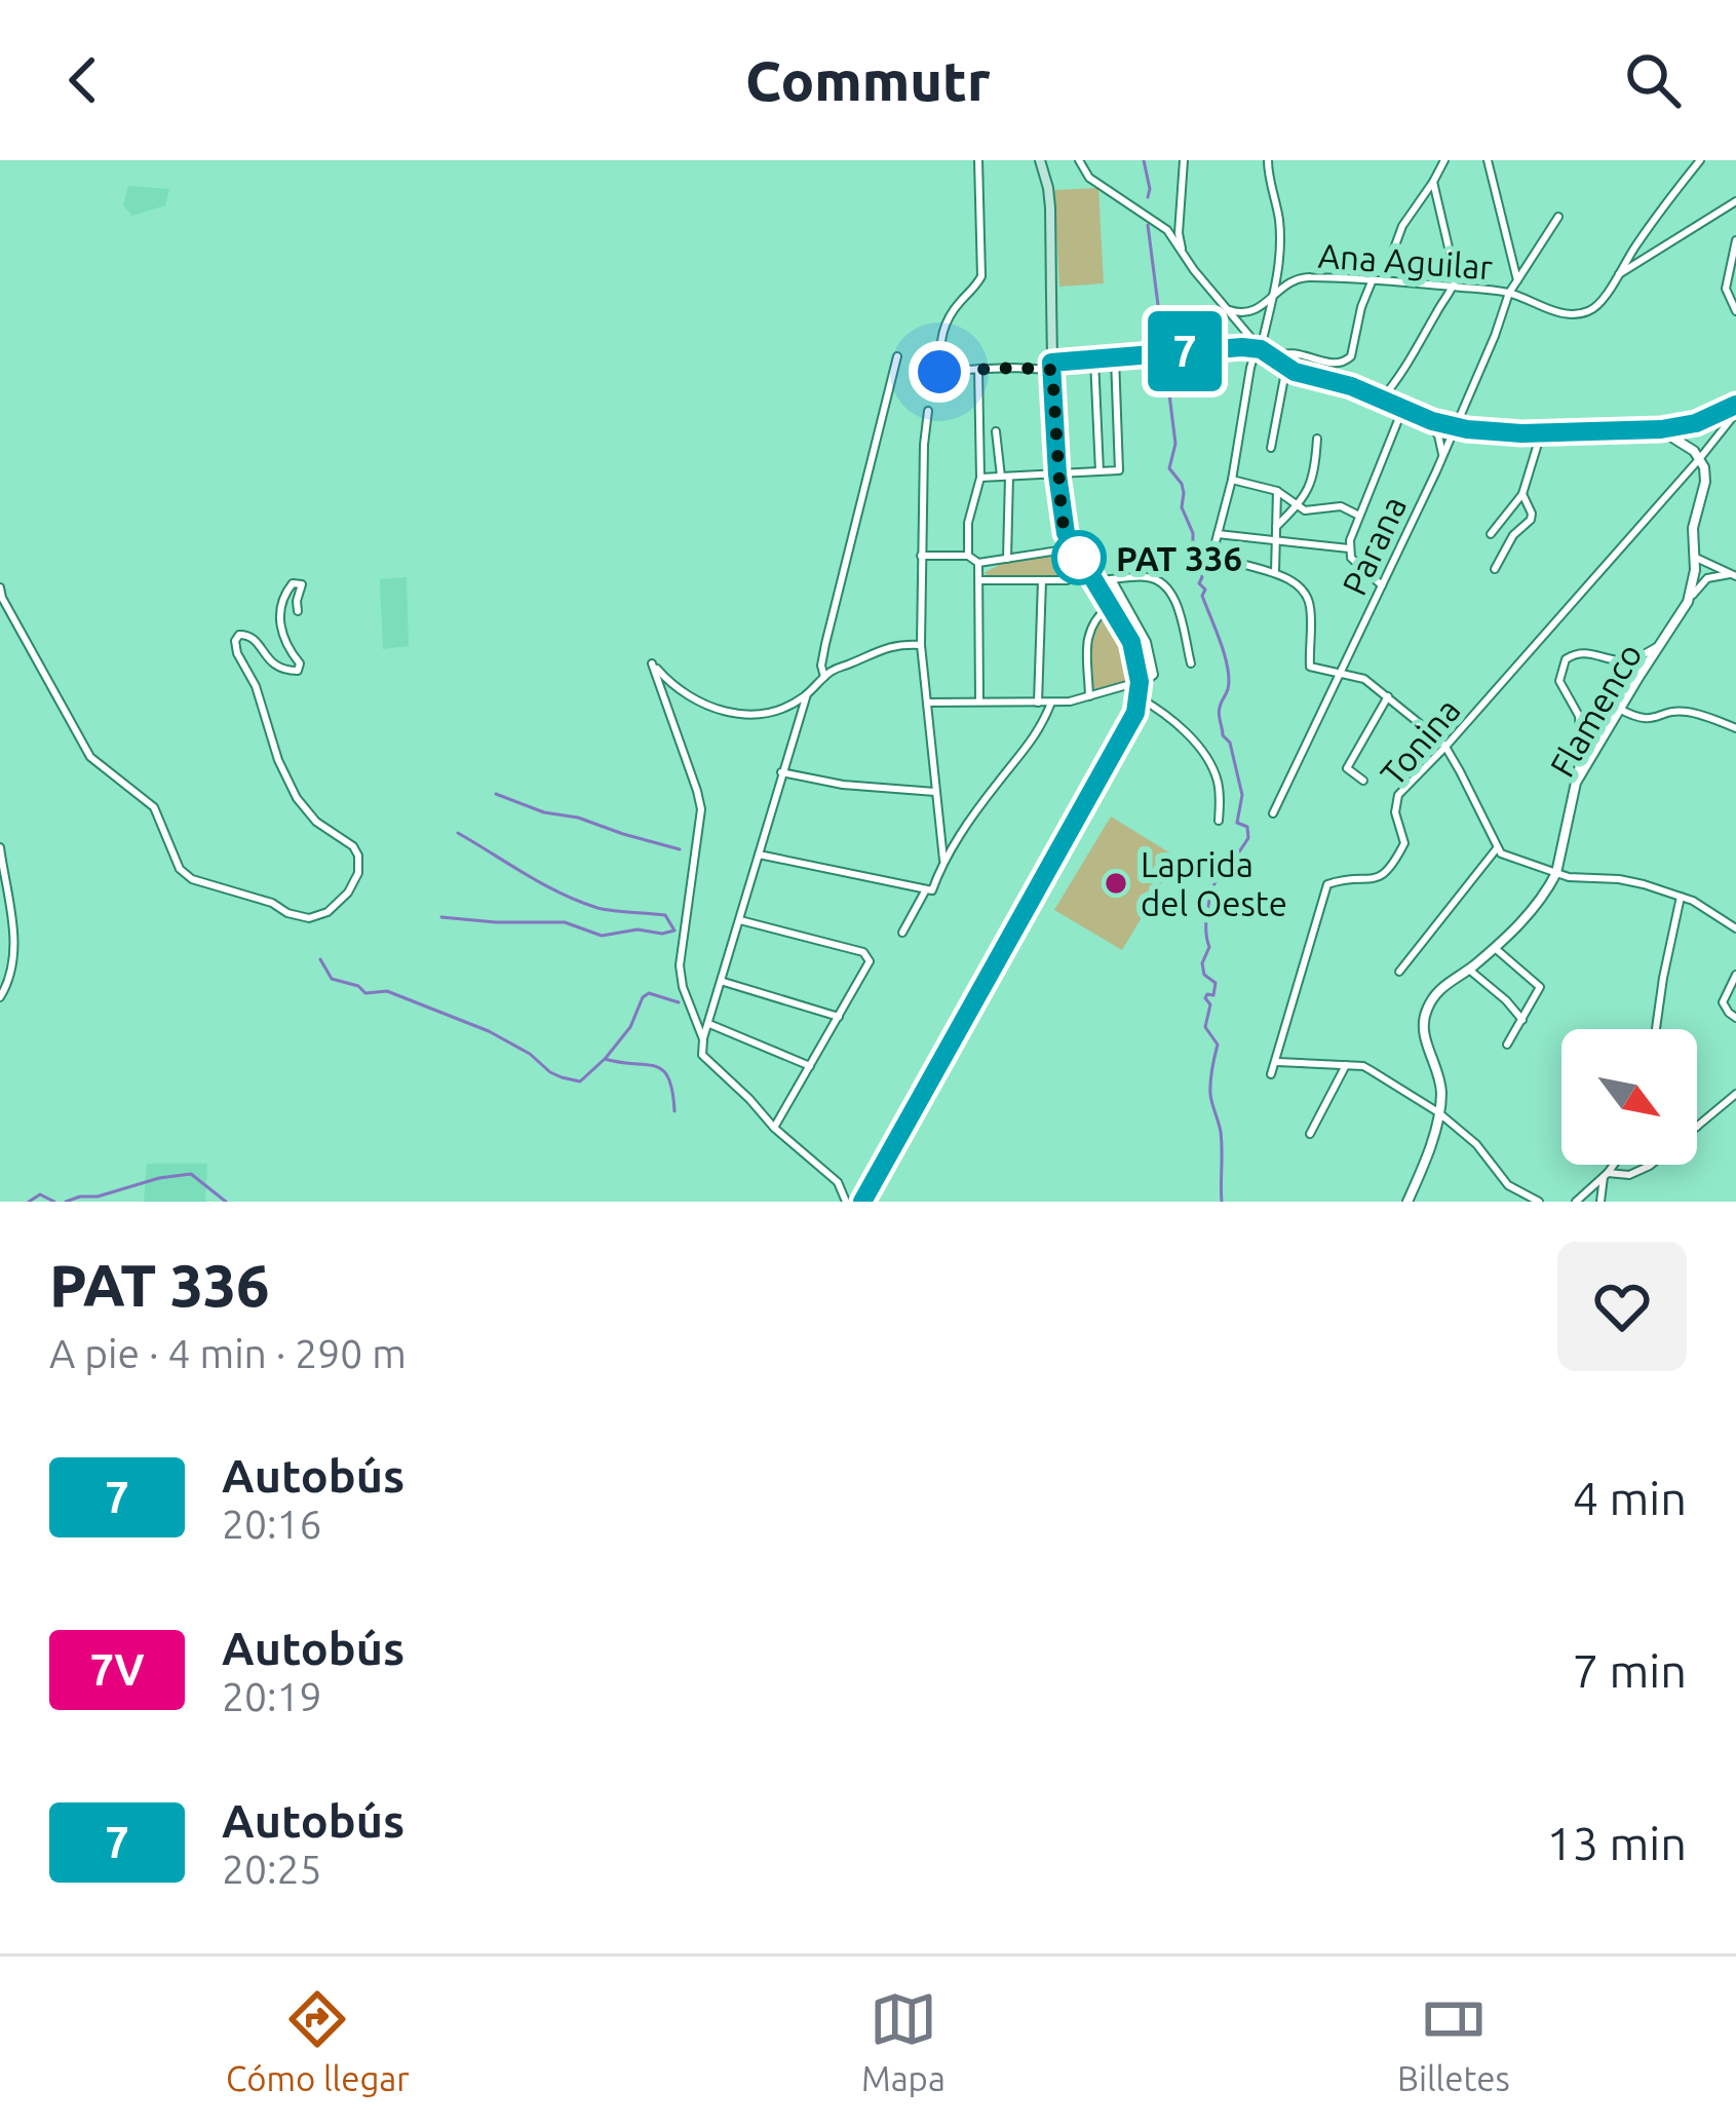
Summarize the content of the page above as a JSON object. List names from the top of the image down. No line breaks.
{"streets":{"street":["Ana Aguilar","Parana","Flamenco","Tonina"]},"crossings":[["Ana Aguilar","Parana"],["Flamenco","Tonina"]],"places":["PAT 336","Laprida del Oeste"],"lines":["bus line 7"],"north":"bottom right","page":{"header":"Commutr","on_map":"7","heading":["PAT 336","A pie · 4 min · 290 m"],"list":[{"mark":"7","name":"Autobús","note":"20:16","value":"4 min"},{"mark":"7V","name":"Autobús","note":"20:19","value":"7 min"},{"mark":"7","name":"Autobús","note":"20:25","value":"13 min"}],"tabs":["Cómo llegar","Mapa","Billetes"]}}
